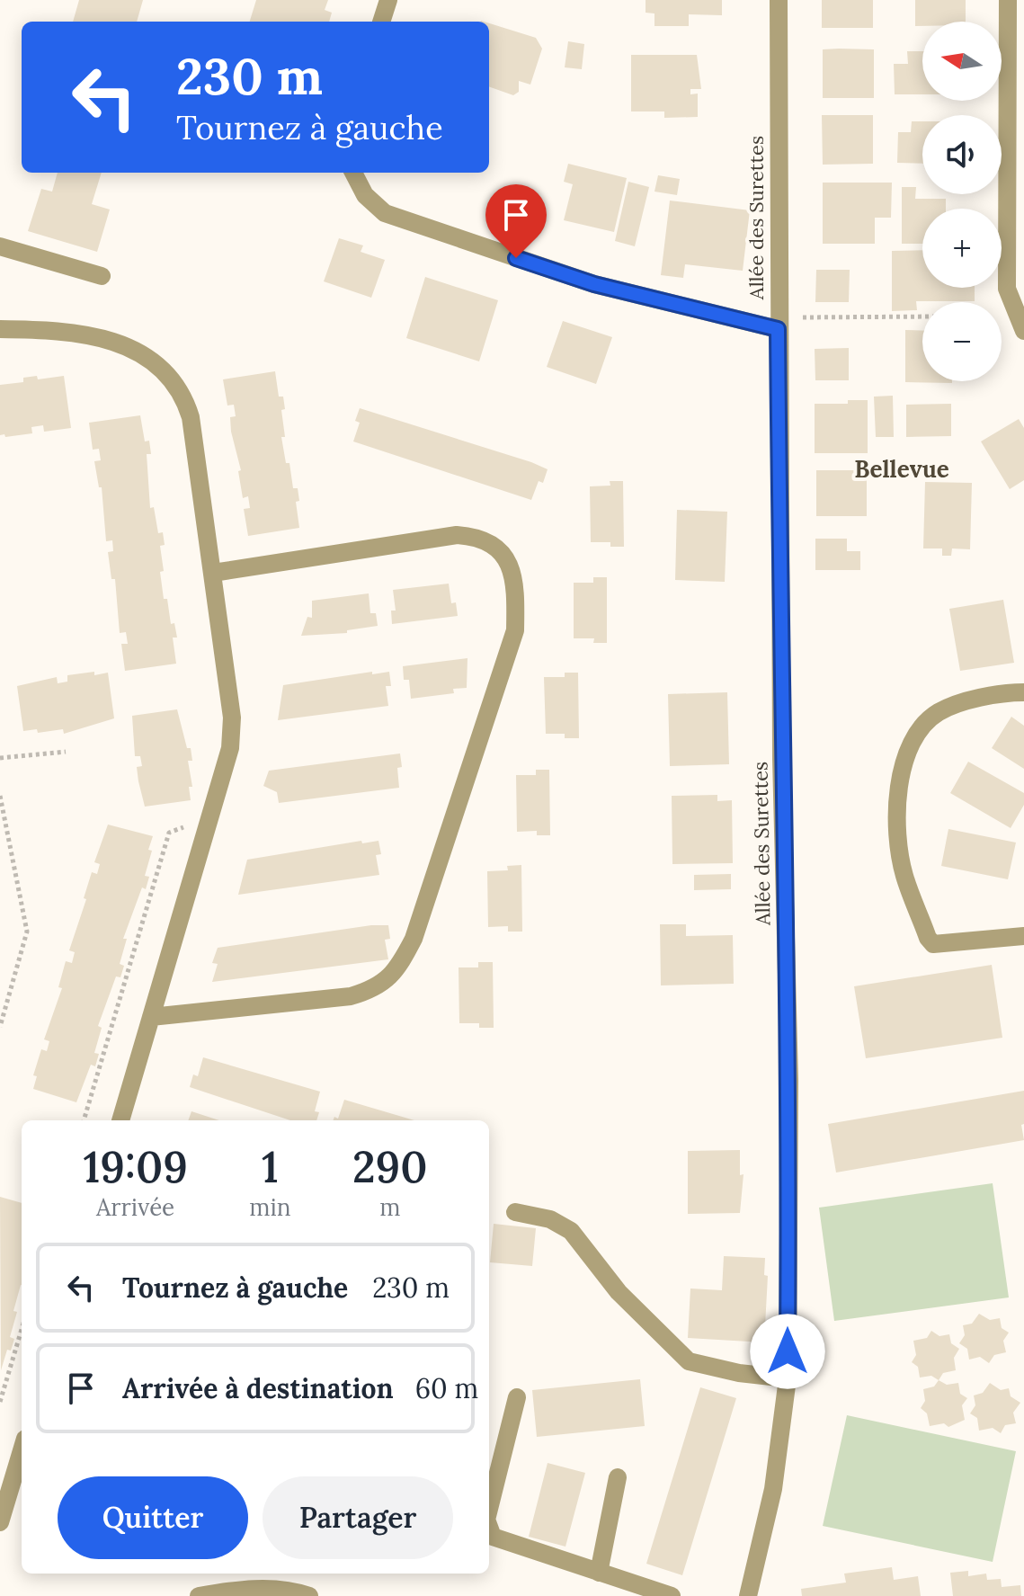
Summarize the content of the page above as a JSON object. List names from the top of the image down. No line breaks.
{"streets":{"street":["Allée des Surettes"]},"districts":["Bellevue"],"north":"left","page":{"map_buttons":["+","−"],"turn":["230 m","Tournez à gauche"],"eta":["19:09","Arrivée","1","min","290","m"],"list":[{"name":"Tournez à gauche","value":"230 m"},{"name":"Arrivée à destination","value":"60 m"}],"buttons":["Quitter","Partager"]}}
